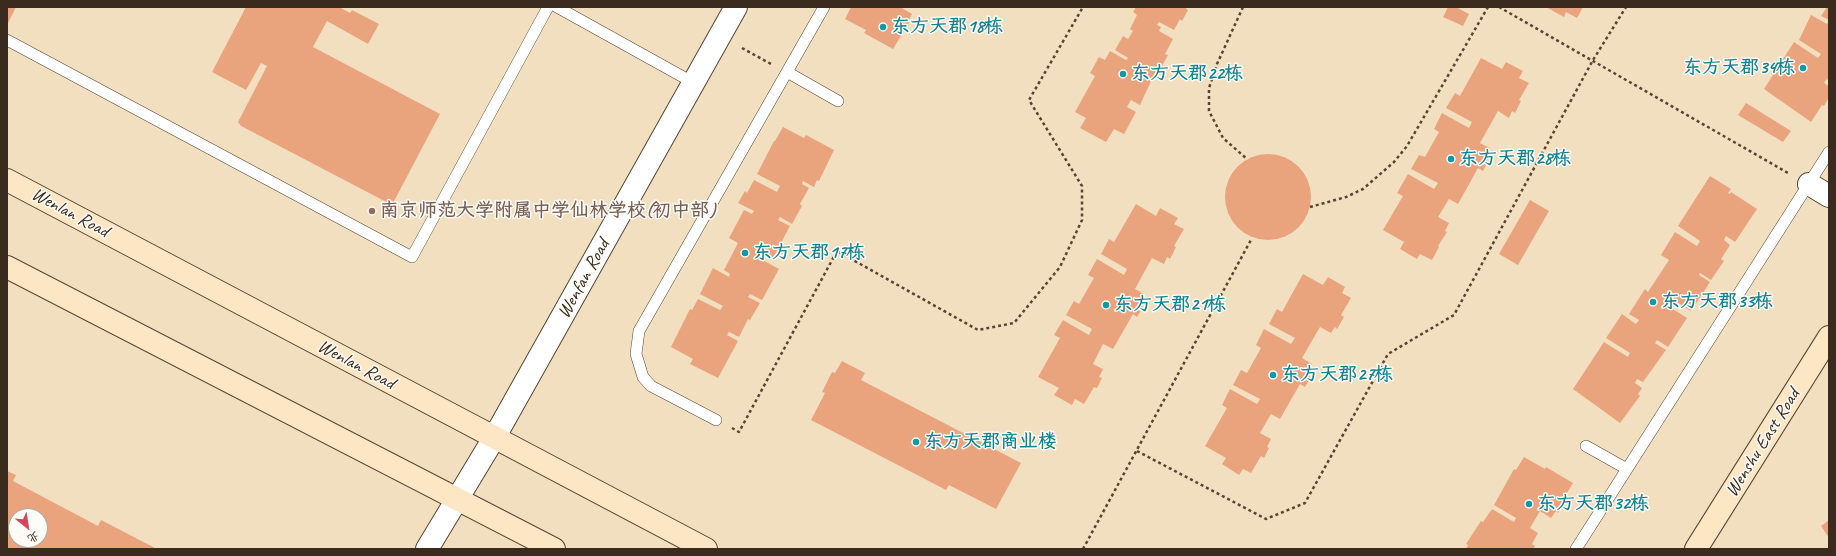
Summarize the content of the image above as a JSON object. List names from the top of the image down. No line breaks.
{"streets":{"main road":["Wenlan Road","Wenshu East Road"],"street":["Wenfan Road"]},"crossings":[["Wenlan Road","Wenfan Road"]],"places":["东方天郡18栋","东方天郡34栋","东方天郡22栋","东方天郡28栋","南京师范大学附属中学仙林学校(初中部)","东方天郡17栋","东方天郡33栋","东方天郡21栋","东方天郡27栋","东方天郡商业楼","东方天郡32栋"],"north":"bottom right"}
